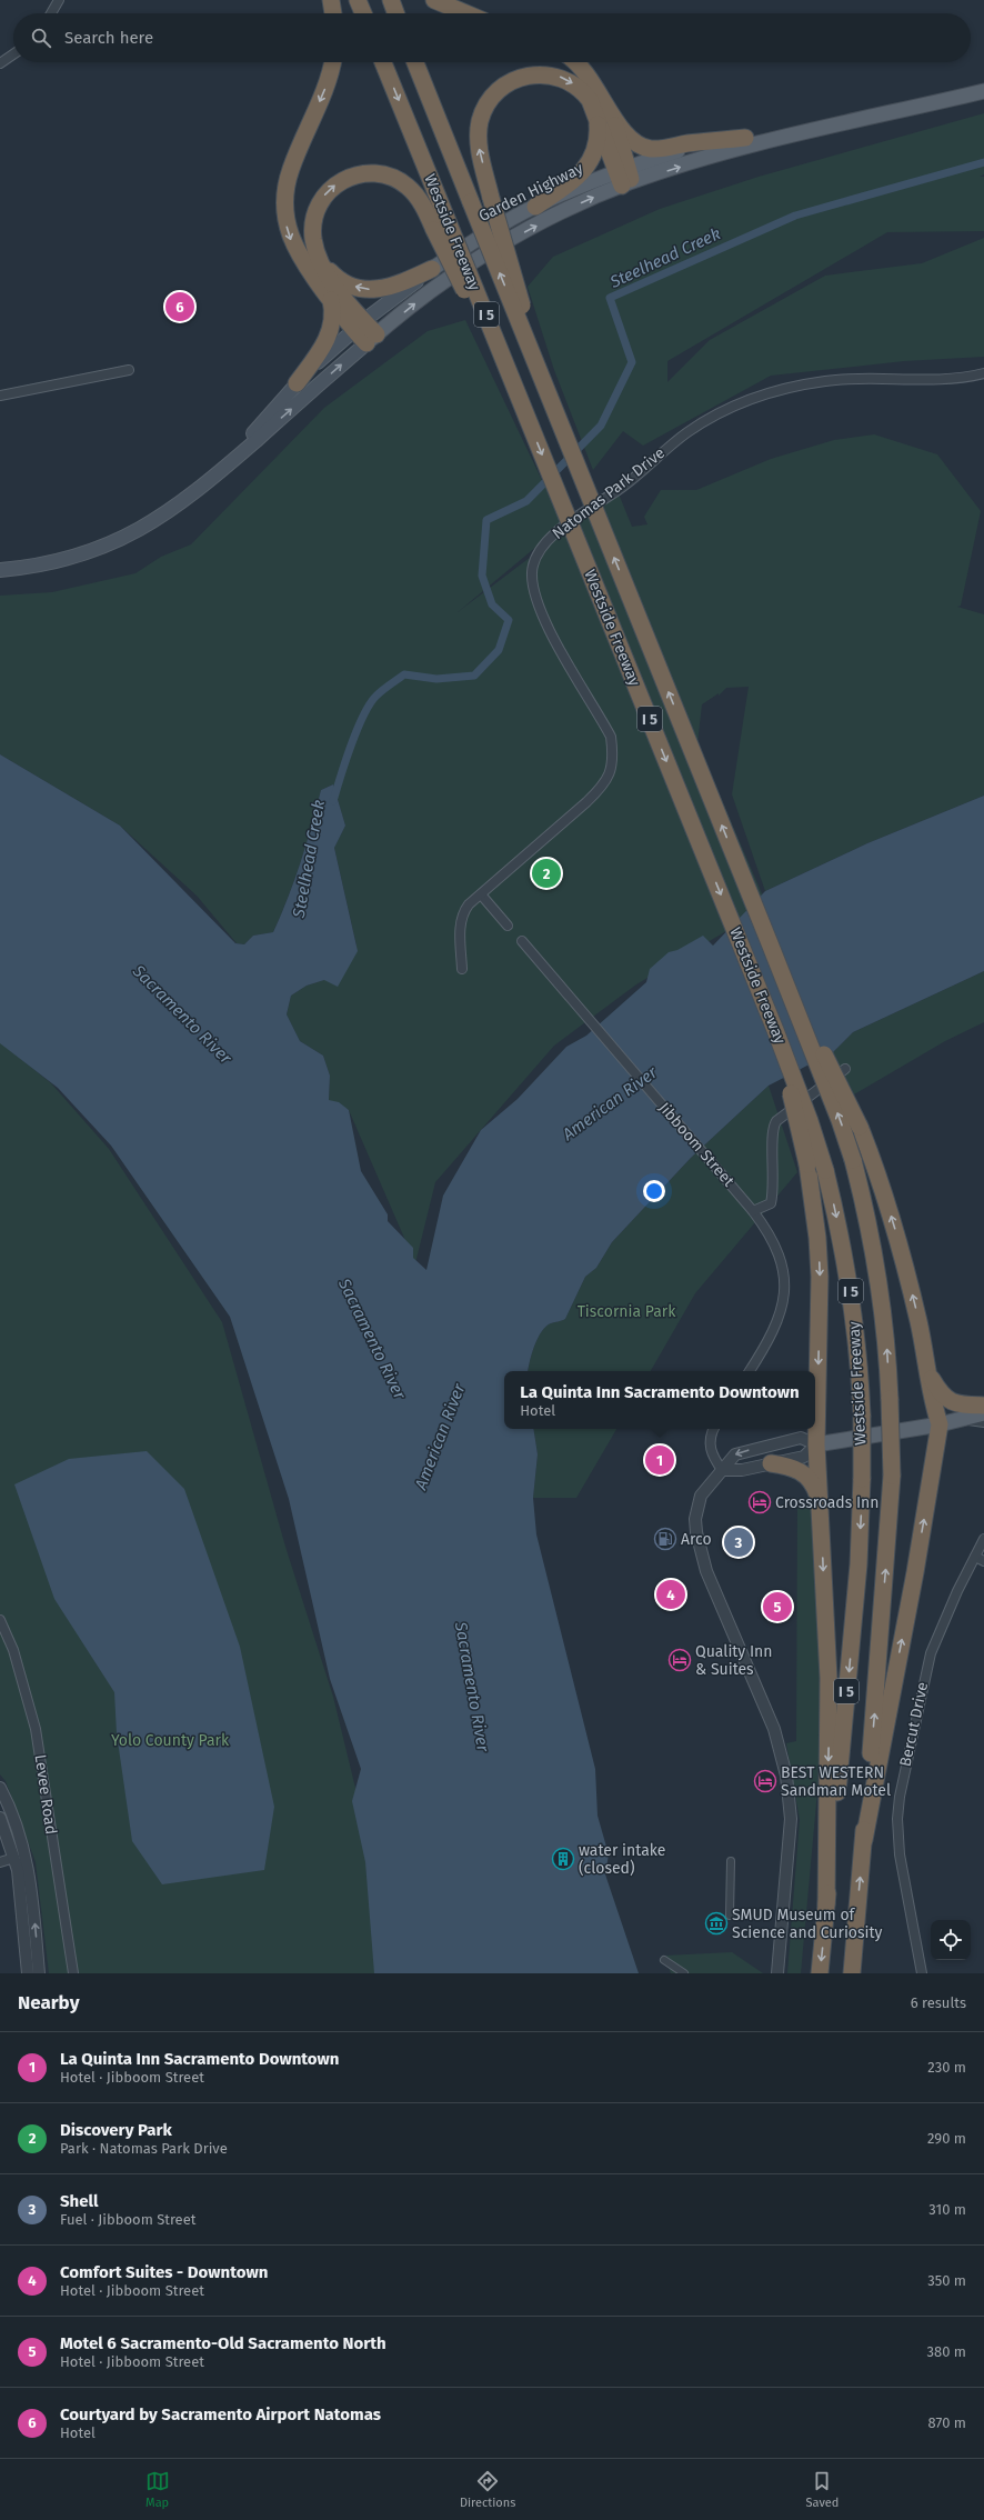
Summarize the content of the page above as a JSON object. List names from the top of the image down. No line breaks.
{"streets":{"highway":["Westside Freeway","I 5"],"main road":["Garden Highway"],"street":["Natomas Park Drive","Jibboom Street","Bercut Drive","Levee Road"]},"water":["Steelhead Creek","Sacramento River","American River"],"parks":["Tiscornia Park","Yolo County Park"],"places":{"hotel":["Crossroads Inn","Quality Inn & Suites","BEST WESTERN Sandman Motel"],"fuel station":["Arco"],"building":["water intake (closed)"],"museum":["SMUD Museum of Science and Curiosity"]},"page":{"search":"Search here","pins":["6","2","1","3","4","5"],"popup":["La Quinta Inn Sacramento Downtown","Hotel"],"heading":["Nearby","6 results"],"list":[{"mark":"1","name":"La Quinta Inn Sacramento Downtown","note":"Hotel · Jibboom Street","value":"230 m"},{"mark":"2","name":"Discovery Park","note":"Park · Natomas Park Drive","value":"290 m"},{"mark":"3","name":"Shell","note":"Fuel · Jibboom Street","value":"310 m"},{"mark":"4","name":"Comfort Suites - Downtown","note":"Hotel · Jibboom Street","value":"350 m"},{"mark":"5","name":"Motel 6 Sacramento-Old Sacramento North","note":"Hotel · Jibboom Street","value":"380 m"},{"mark":"6","name":"Courtyard by Sacramento Airport Natomas","note":"Hotel","value":"870 m"}],"nav":["Map","Directions","Saved"]}}
